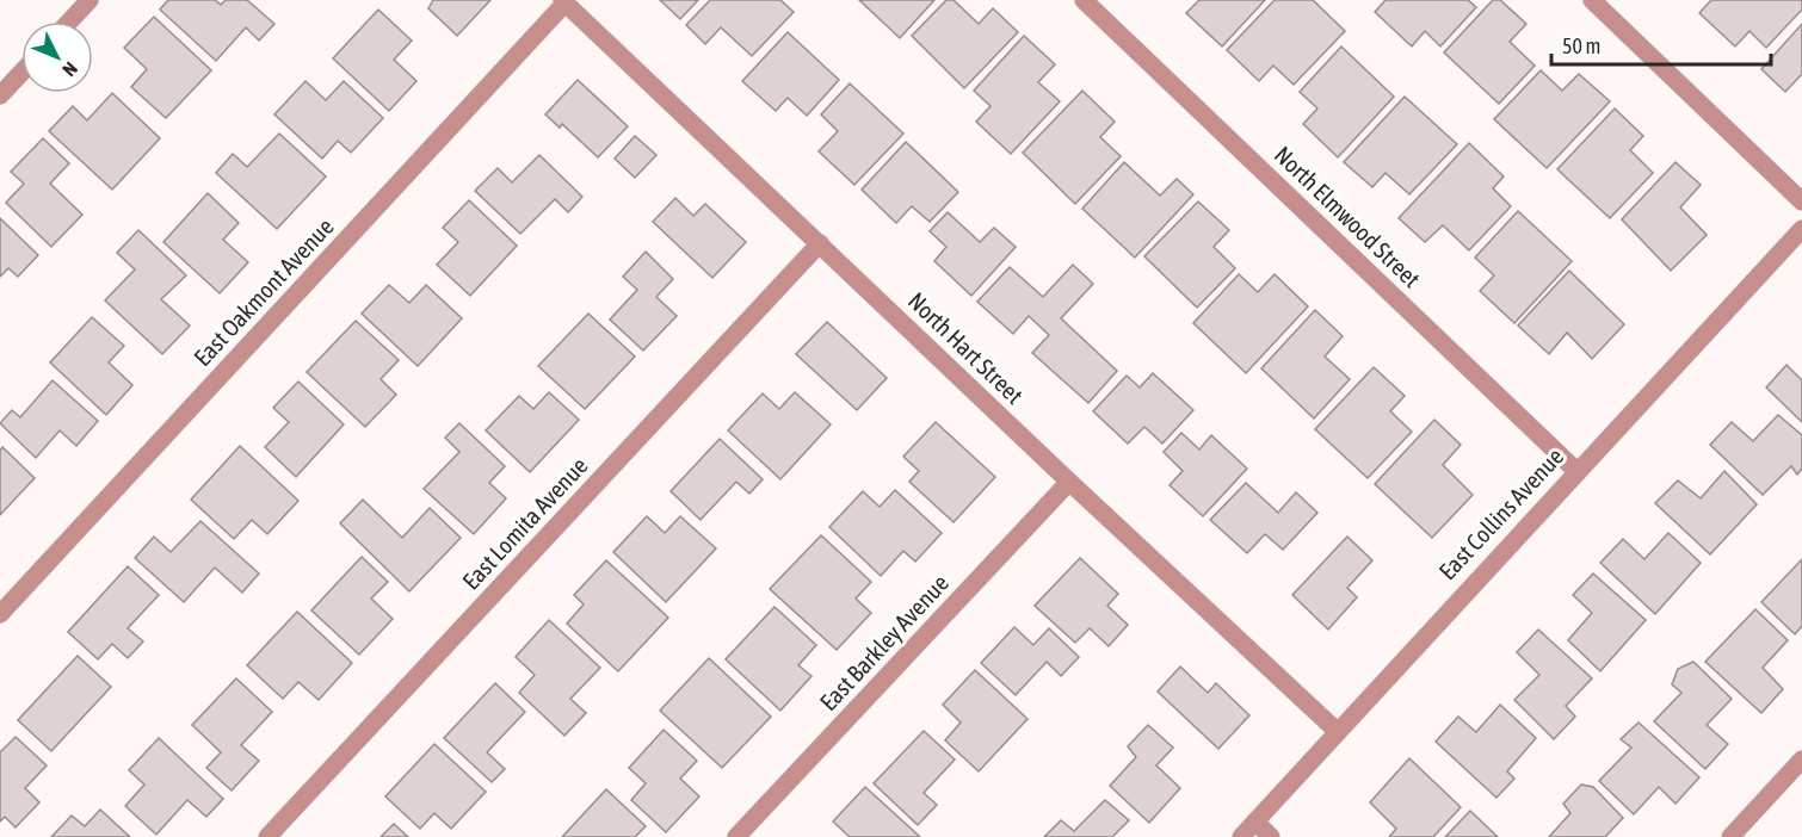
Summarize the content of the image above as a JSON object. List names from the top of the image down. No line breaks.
{"streets":{"street":["North Elmwood Street","East Oakmont Avenue","North Hart Street","East Collins Avenue","East Lomita Avenue","East Barkley Avenue"]},"crossings":[["North Elmwood Street","East Collins Avenue"],["East Oakmont Avenue","North Hart Street"],["North Hart Street","East Collins Avenue"],["North Hart Street","East Lomita Avenue"],["North Hart Street","East Barkley Avenue"]],"scale_bar":"50 m","north":"bottom right"}
